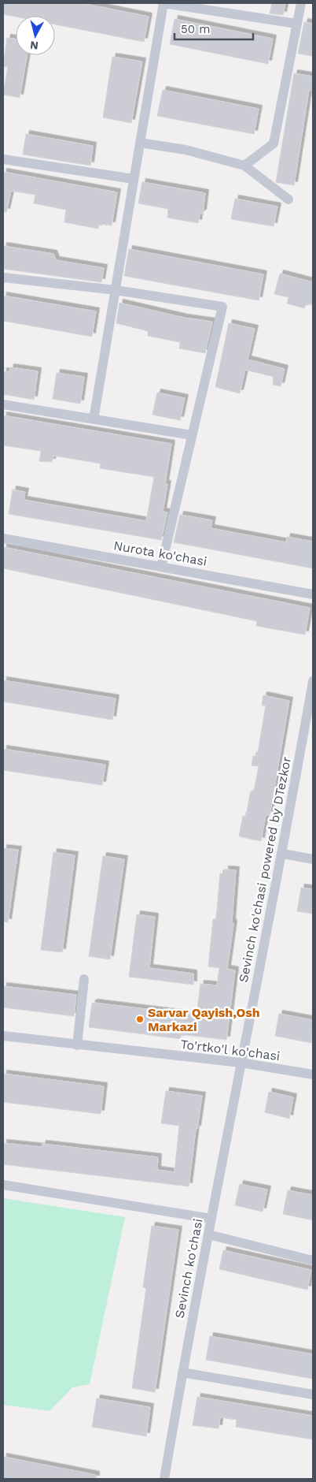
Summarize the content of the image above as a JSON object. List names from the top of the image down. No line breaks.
{"streets":{"street":["Nurota ko'chasi","Sevinch ko'chasi powered by DTezkor","To'rtko'l ko'chasi","Sevinch ko'chasi"]},"crossings":[["Sevinch ko'chasi powered by DTezkor","To'rtko'l ko'chasi"],["Sevinch ko'chasi powered by DTezkor","Sevinch ko'chasi"],["To'rtko'l ko'chasi","Sevinch ko'chasi"]],"places":["Sarvar Qayish,Osh Markazi"],"scale_bar":"50 m","north":"bottom"}
